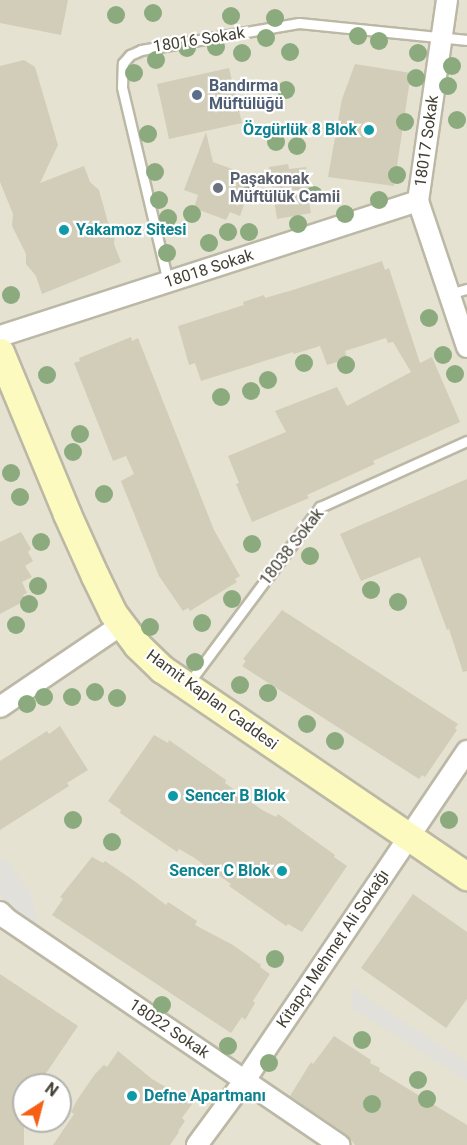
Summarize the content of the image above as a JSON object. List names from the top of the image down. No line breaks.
{"streets":{"main road":["Hamit Kaplan Caddesi"],"street":["18017 Sokak","18018 Sokak","Kitapçı Mehmet Ali Sokağı","18022 Sokak"],"lane":["18016 Sokak","18038 Sokak"]},"crossings":[["18016 Sokak","18017 Sokak"],["18016 Sokak","18018 Sokak"],["18017 Sokak","18018 Sokak"],["18038 Sokak","Hamit Kaplan Caddesi"],["Hamit Kaplan Caddesi","Kitapçı Mehmet Ali Sokağı"],["Kitapçı Mehmet Ali Sokağı","18022 Sokak"]],"places":["Bandırma Müftülüğü","Özgürlük 8 Blok","Paşakonak Müftülük Camii","Yakamoz Sitesi","Sencer B Blok","Sencer C Blok","Defne Apartmanı"],"north":"top right"}
